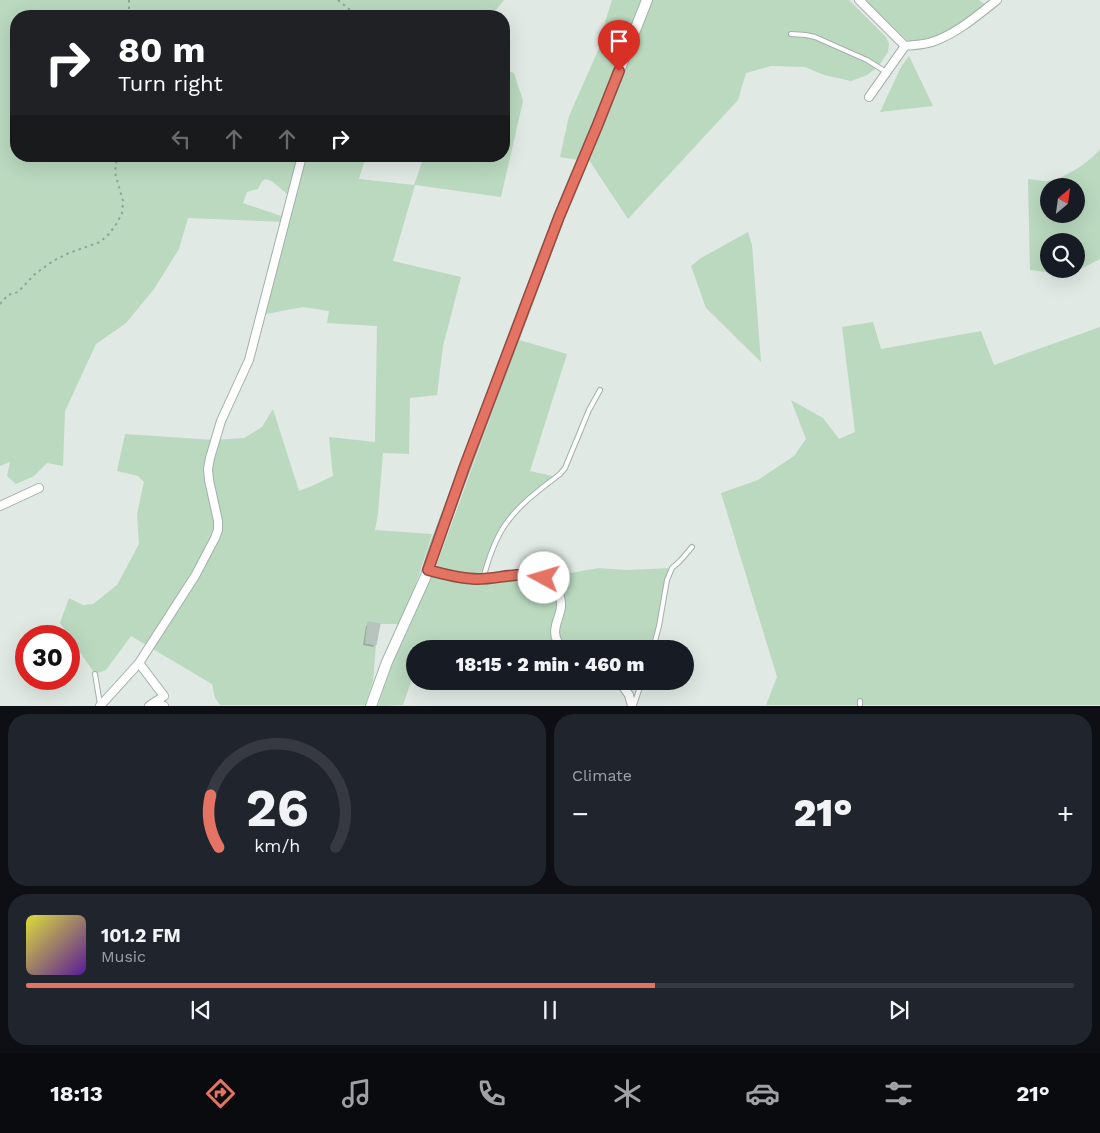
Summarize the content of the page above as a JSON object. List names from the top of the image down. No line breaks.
{"north":"top right","page":{"turn":["80 m","Turn right"],"limit":"30","trip":"18:15 · 2 min · 460 m","tile":"Climate","heat":["−","21°","+"],"song":["101.2 FM","Music"],"tabs":["18:13","21°"],"gauge":["26","km/h"]}}
